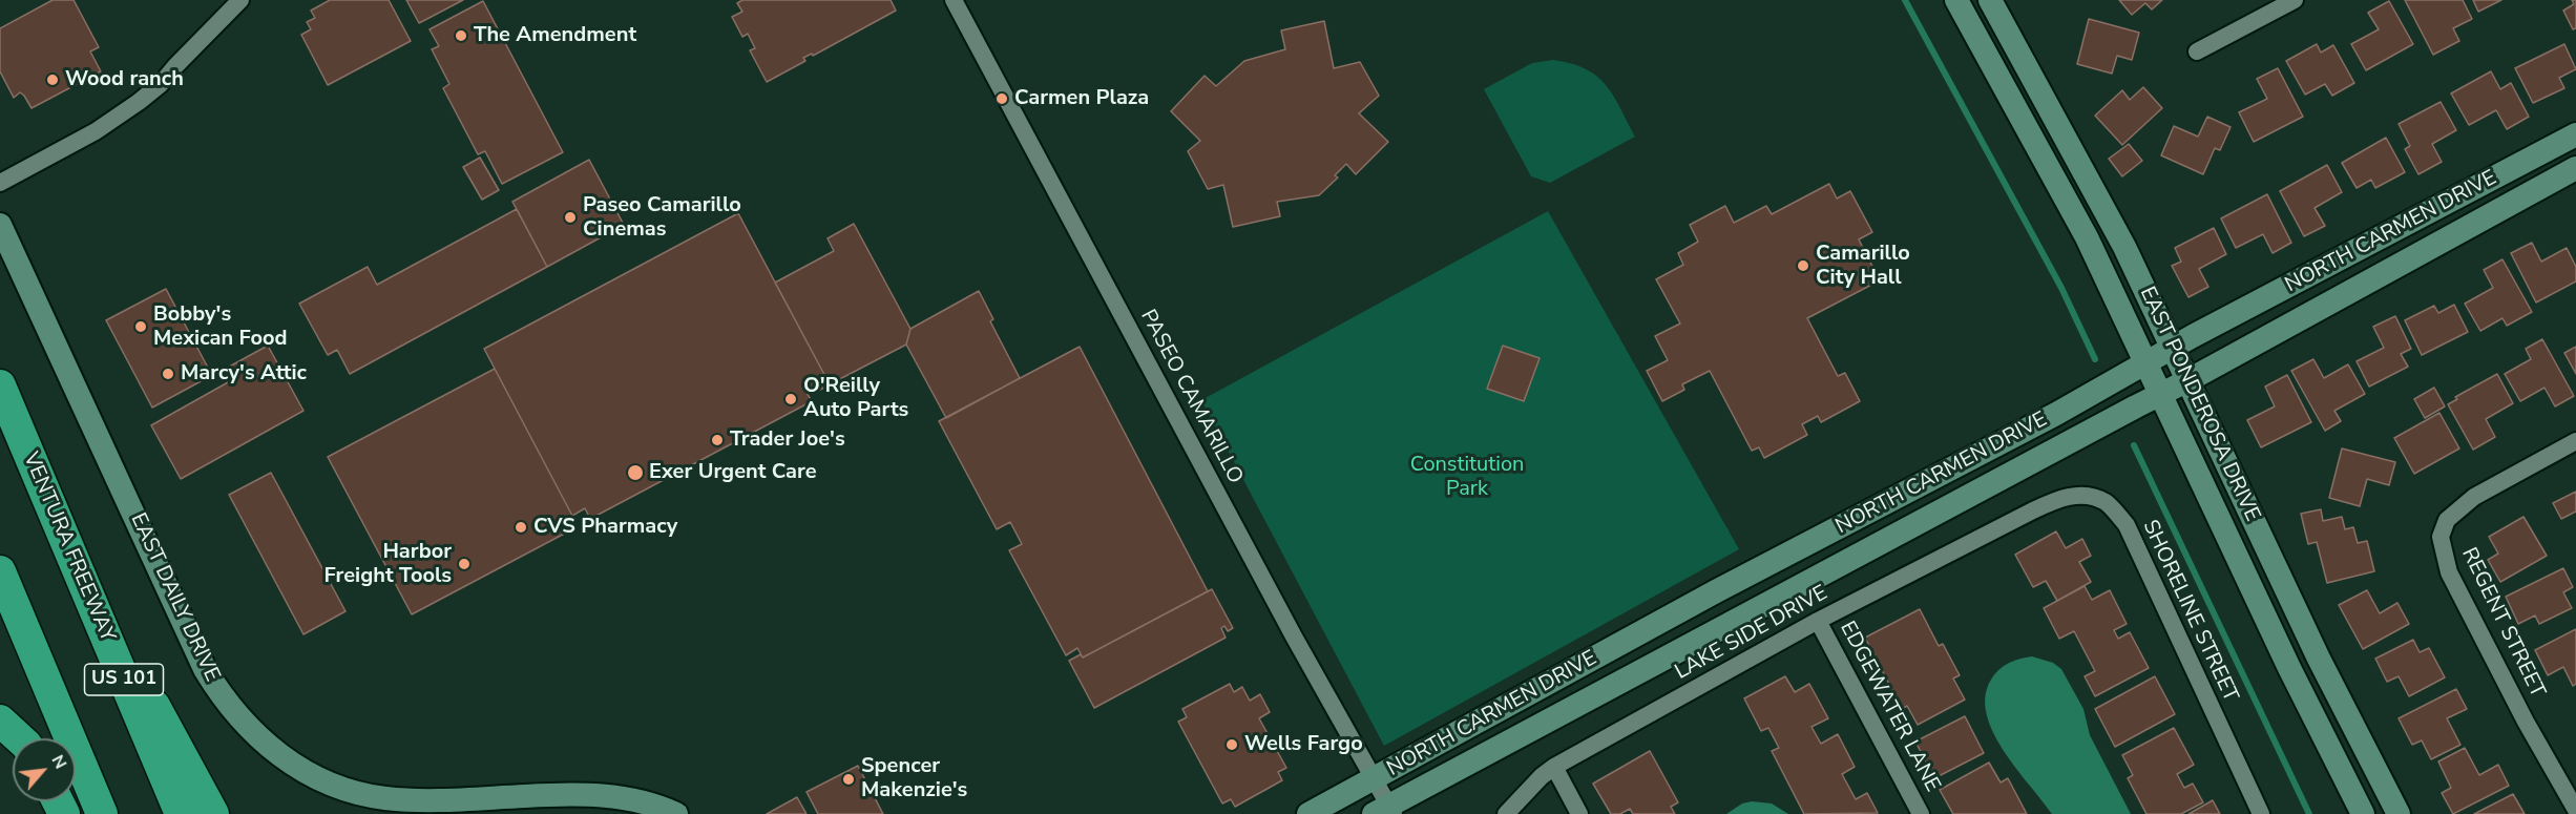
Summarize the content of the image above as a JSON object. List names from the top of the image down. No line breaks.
{"streets":{"highway":["VENTURA FREEWAY","US 101"],"main road":["NORTH CARMEN DRIVE","EAST PONDEROSA DRIVE","EAST DAILY DRIVE"],"street":["PASEO CAMARILLO","SHORELINE STREET","REGENT STREET","LAKE SIDE DRIVE","EDGEWATER LANE"]},"crossings":[["NORTH CARMEN DRIVE","PASEO CAMARILLO"],["NORTH CARMEN DRIVE","EAST PONDEROSA DRIVE"],["SHORELINE STREET","LAKE SIDE DRIVE"],["LAKE SIDE DRIVE","EDGEWATER LANE"]],"parks":["Constitution Park"],"places":["The Amendment","Wood ranch","Carmen Plaza","Paseo Camarillo Cinemas","Camarillo City Hall","Bobby's Mexican Food","Marcy's Attic","O'Reilly Auto Parts","Trader Joe's","Exer Urgent Care","CVS Pharmacy","Harbor Freight Tools","Wells Fargo","Spencer Makenzie's"],"north":"top right"}
